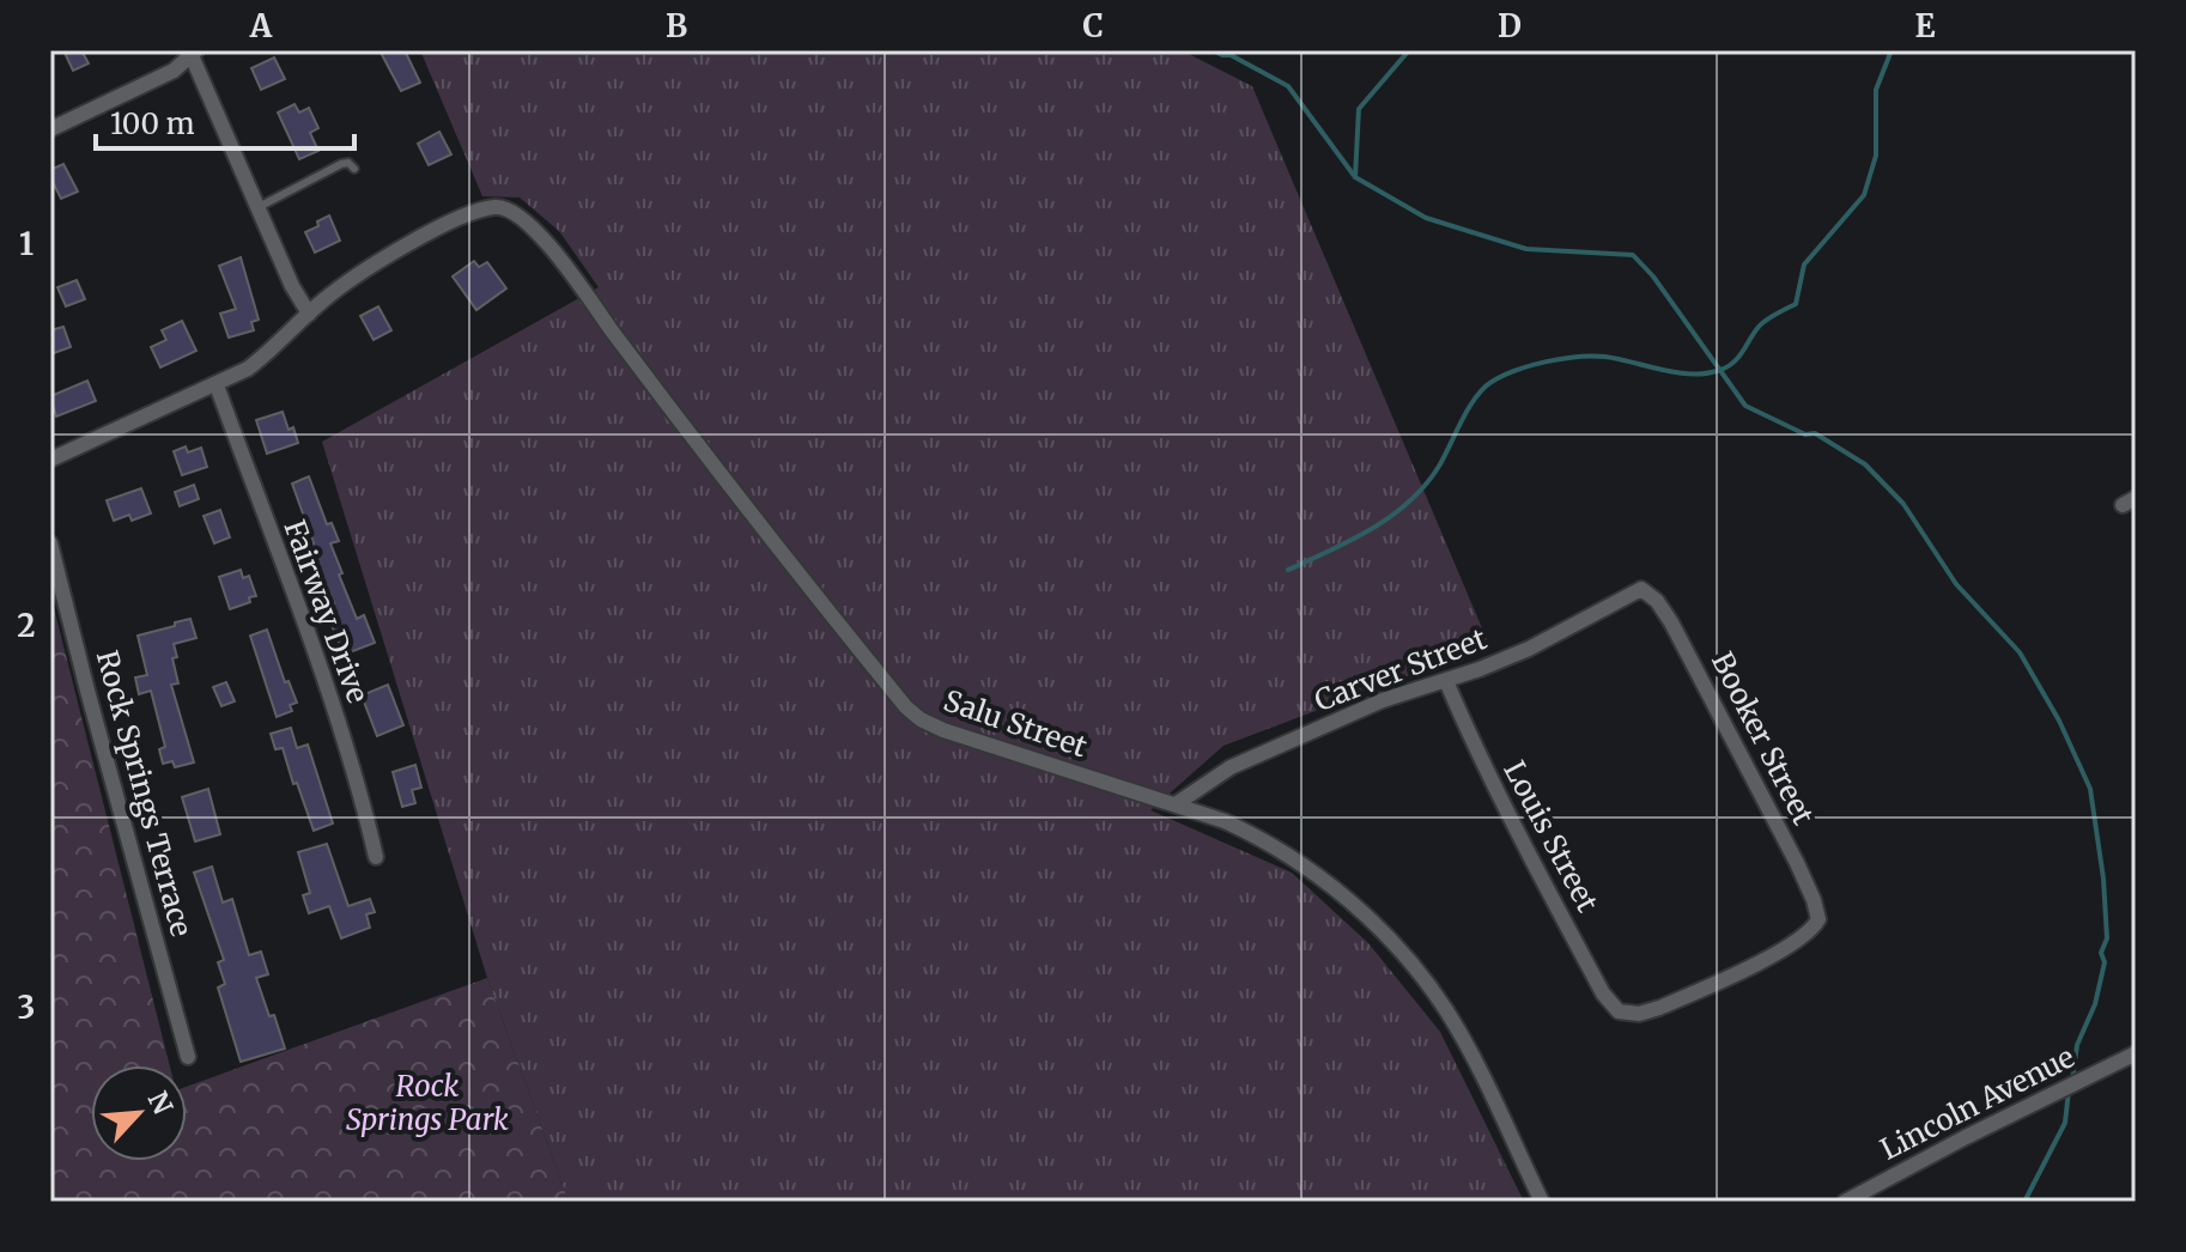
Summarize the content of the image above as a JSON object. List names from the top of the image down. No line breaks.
{"streets":{"street":["Fairway Drive","Carver Street","Salu Street","Booker Street","Rock Springs Terrace","Louis Street","Lincoln Avenue"]},"crossings":[["Carver Street","Salu Street"],["Carver Street","Booker Street"],["Carver Street","Louis Street"],["Booker Street","Louis Street"]],"parks":["Rock Springs Park"],"scale_bar":"100 m","north":"top right","grid":{"columns":["A","B","C","D","E"],"rows":["1","2","3"]}}
